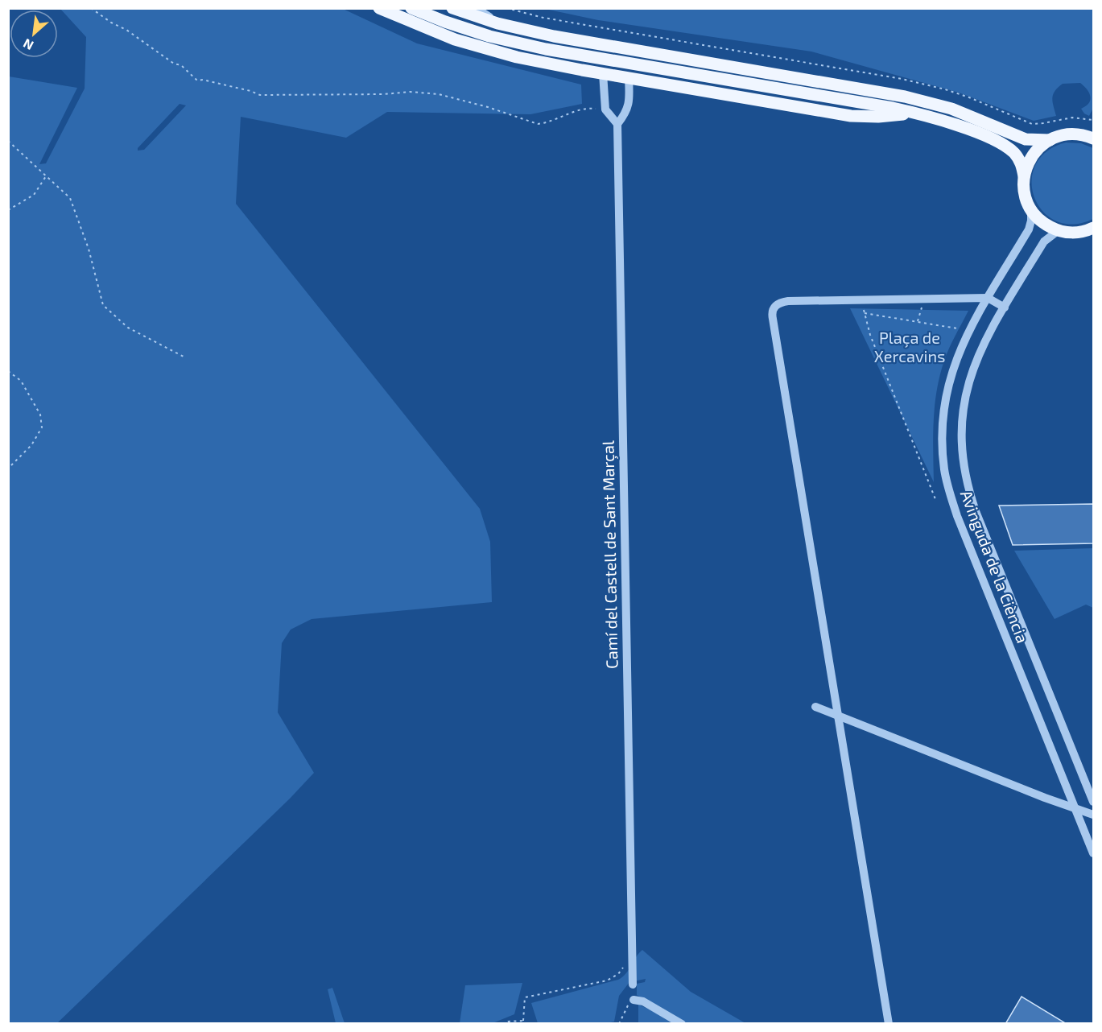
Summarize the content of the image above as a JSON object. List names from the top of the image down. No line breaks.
{"streets":{"street":["Camí del Castell de Sant Marçal","Avinguda de la Ciència"]},"parks":["Plaça de Xercavins"],"north":"bottom left"}
